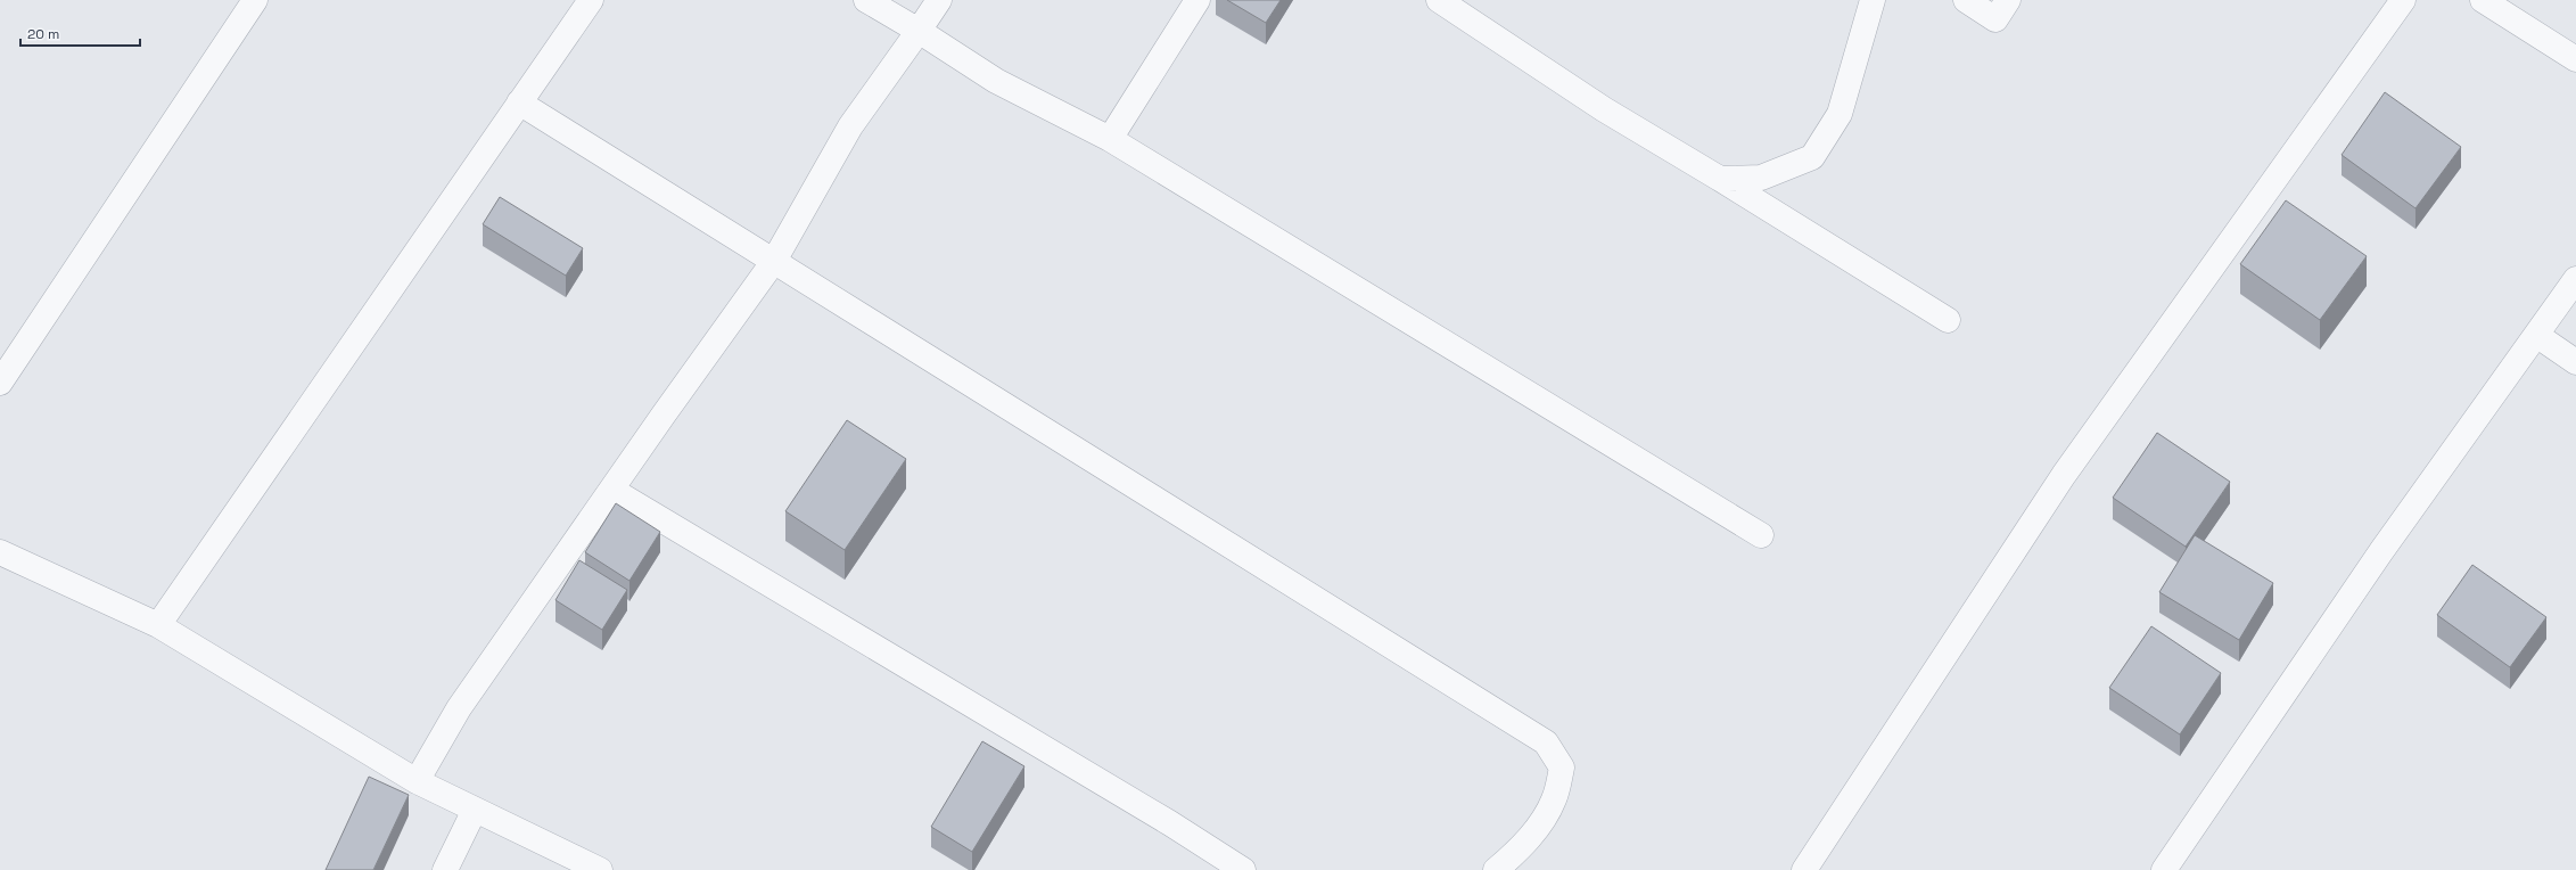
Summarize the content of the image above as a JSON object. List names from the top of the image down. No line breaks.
{"scale_bar":"20 m"}
